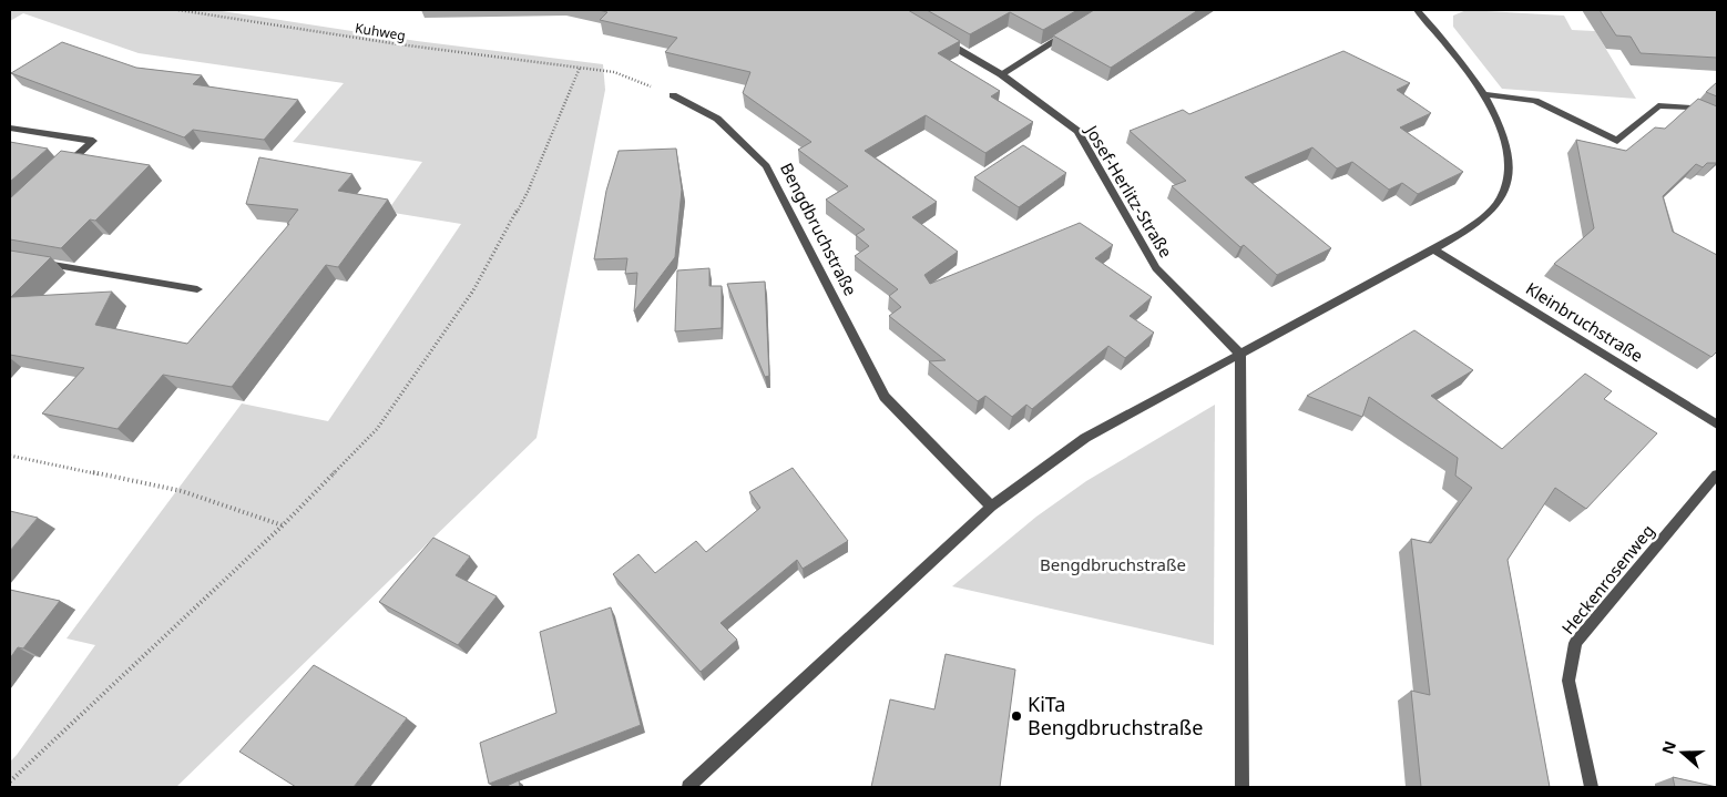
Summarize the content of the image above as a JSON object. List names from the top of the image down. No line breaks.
{"streets":{"street":["Josef-Herlitz-Straße","Bengdbruchstraße","Kleinbruchstraße","Heckenrosenweg"],"path":["Kuhweg"]},"crossings":[["Kuhweg","Bengdbruchstraße"]],"parks":["Bengdbruchstraße"],"places":["KiTa Bengdbruchstraße"],"north":"left"}
